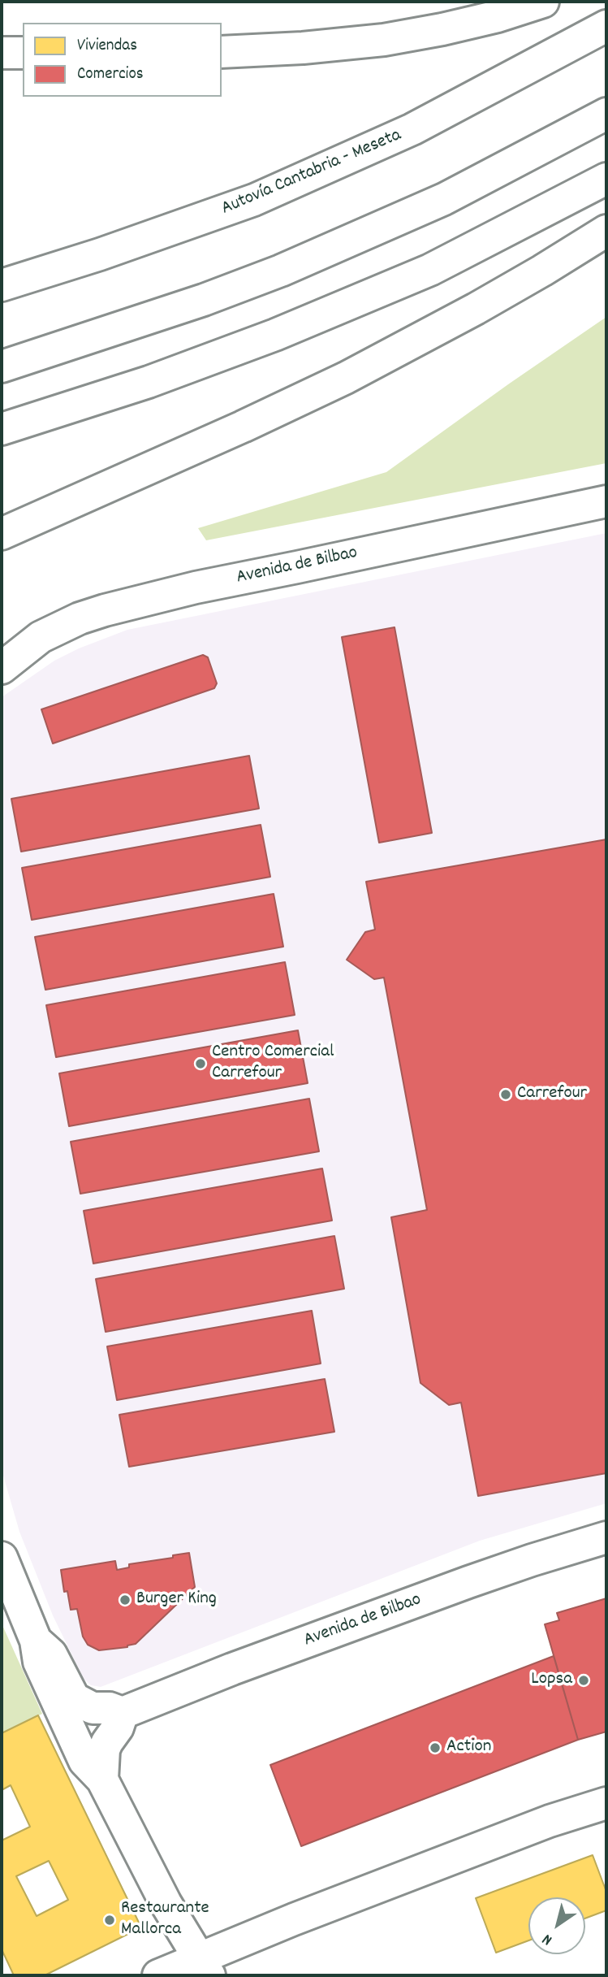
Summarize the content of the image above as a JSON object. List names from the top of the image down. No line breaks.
{"streets":{"main road":["Autovía Cantabria - Meseta","Avenida de Bilbao"]},"places":["Centro Comercial Carrefour","Carrefour","Burger King","Lopsa","Action","Restaurante Mallorca"],"legend":["Viviendas","Comercios"],"north":"bottom left"}
